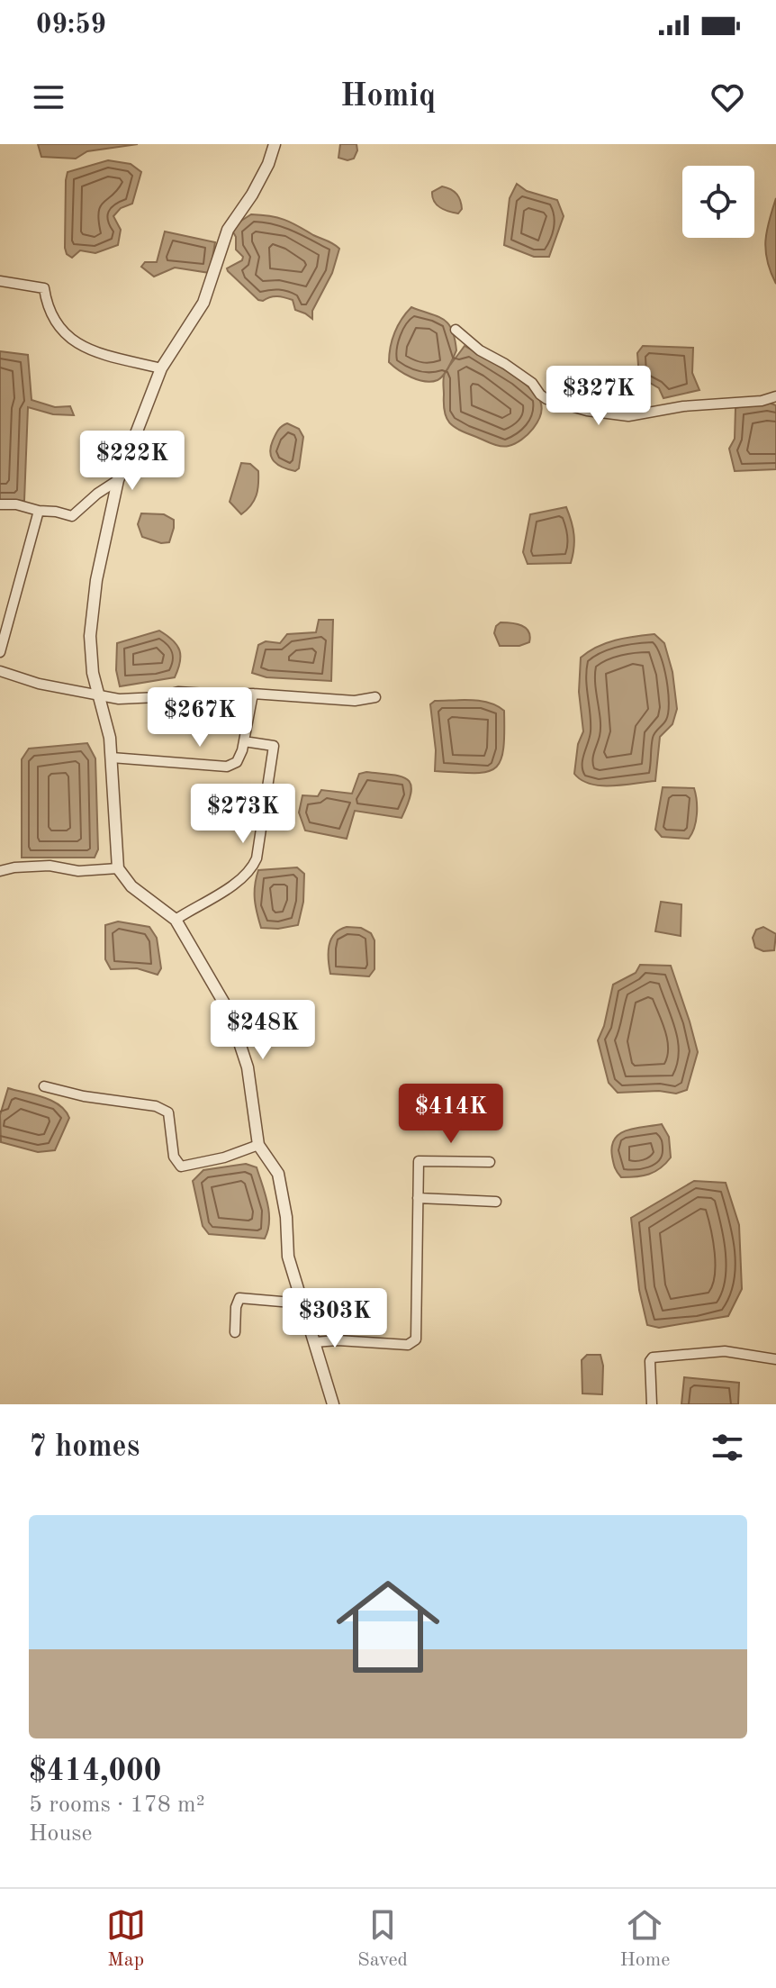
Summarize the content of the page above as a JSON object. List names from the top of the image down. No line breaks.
{"page":{"status":"09:59","header":"Homiq","price":["$327K","$222K","$267K","$273K","$248K","$414K","$303K"],"heading":"7 homes","list":[{"name":"$414,000","note":"5 rooms · 178 m² · House"}],"tabs":["Map","Saved","Home"]}}
